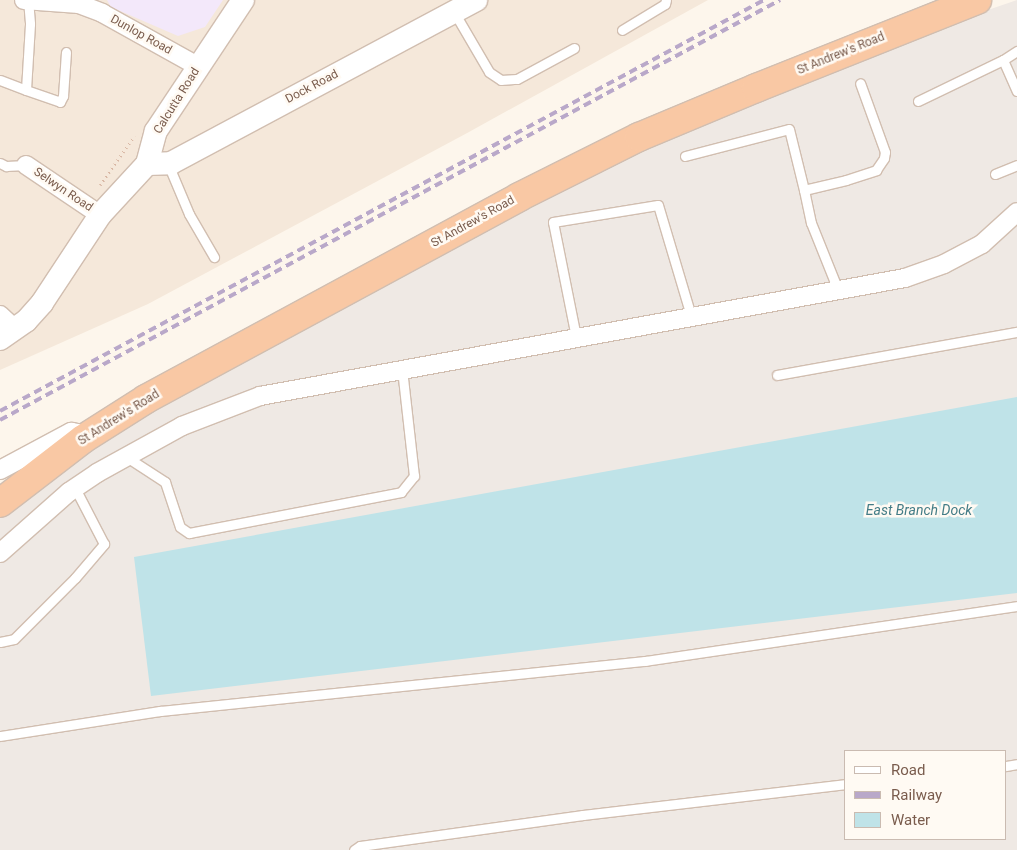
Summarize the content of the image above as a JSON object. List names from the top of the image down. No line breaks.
{"streets":{"highway":["St Andrew's Road"],"street":["Dunlop Road","Dock Road","Calcutta Road","Selwyn Road"]},"crossings":[["Dunlop Road","Calcutta Road"],["Dock Road","Calcutta Road"],["Calcutta Road","Selwyn Road"]],"water":["East Branch Dock"],"legend":["Road","Railway","Water"]}
